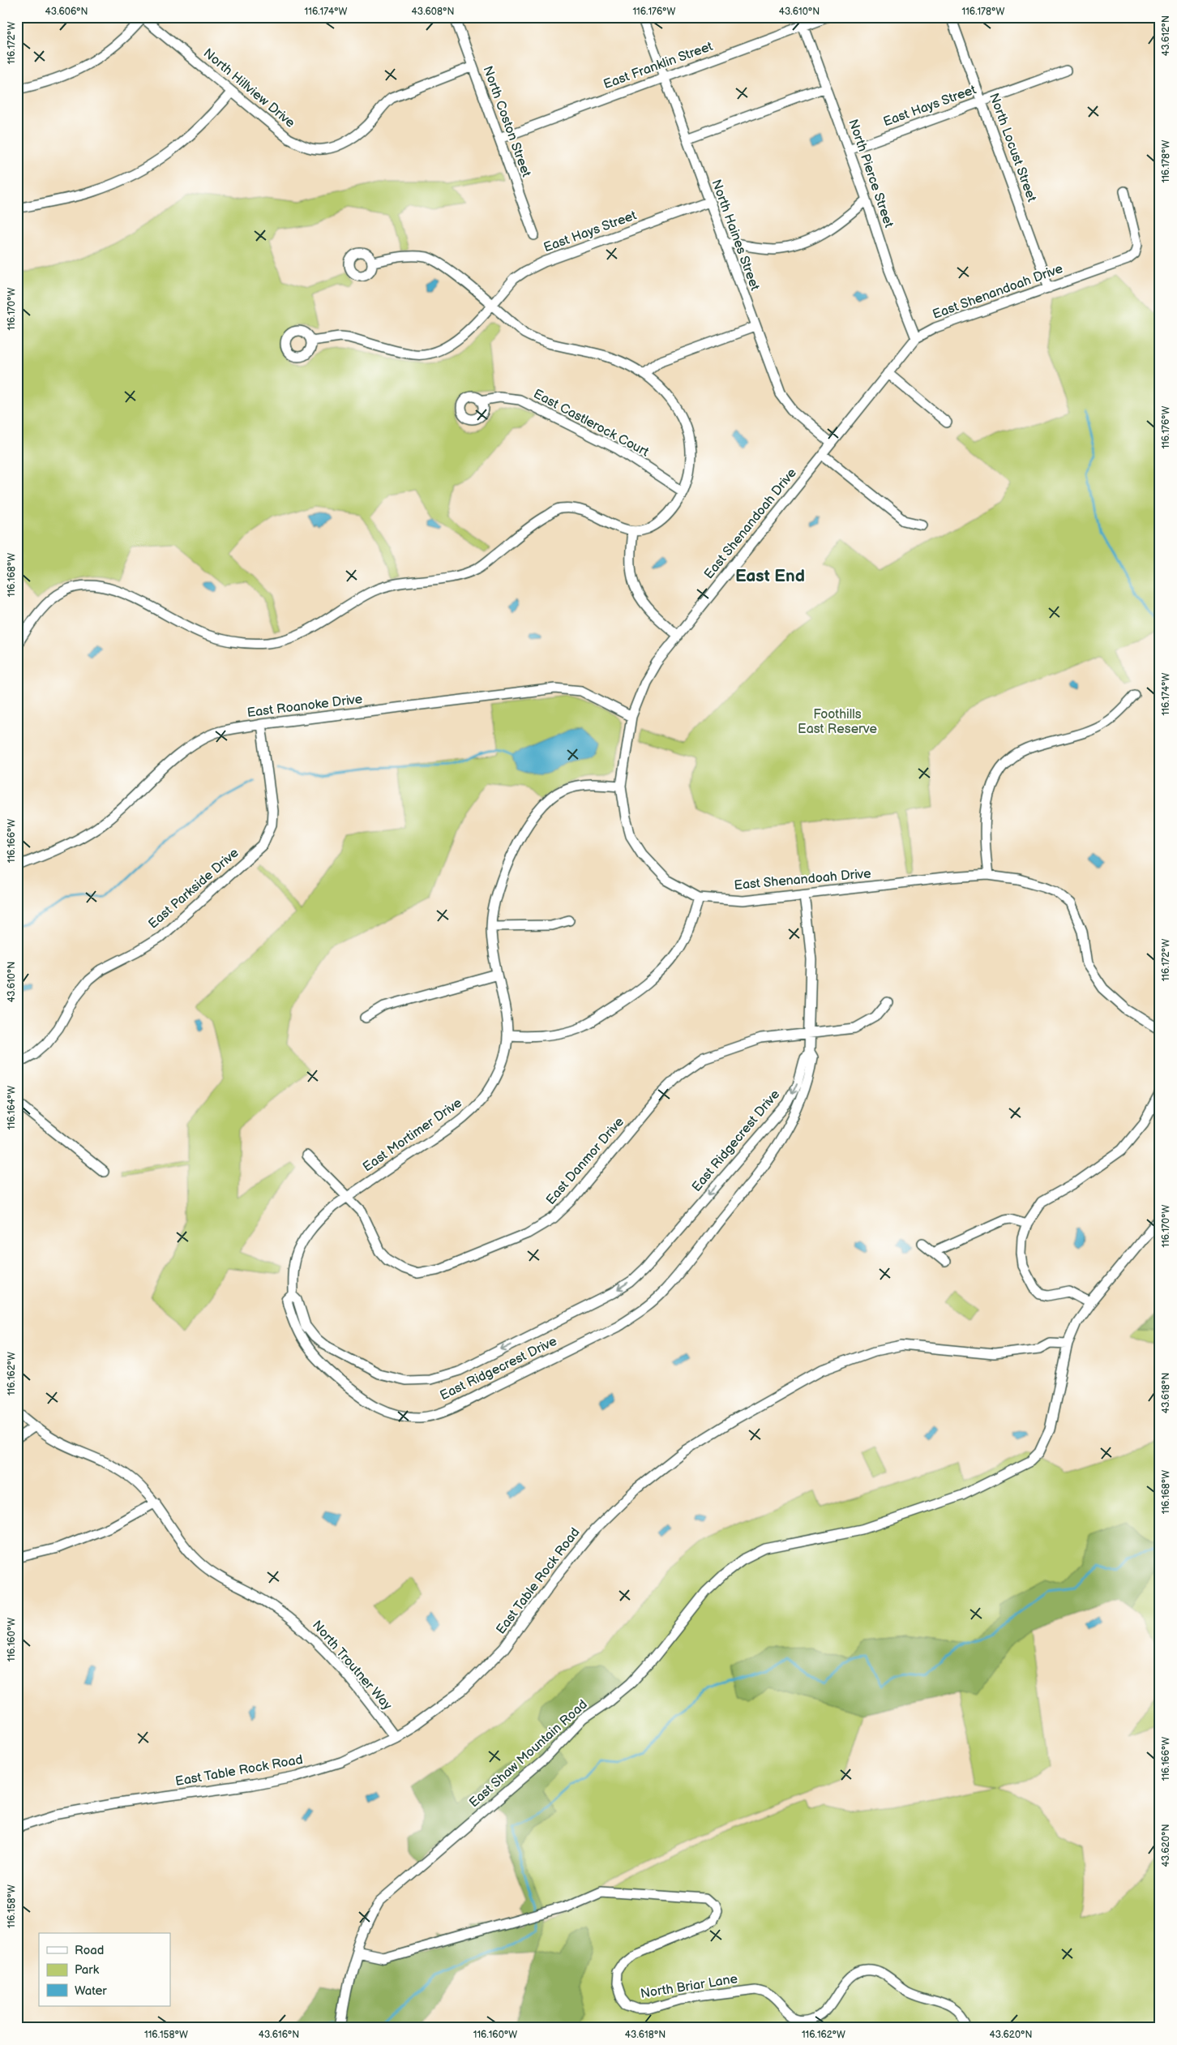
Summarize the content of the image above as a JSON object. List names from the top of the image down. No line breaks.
{"streets":{"street":["East Franklin Street","North Hillview Drive","East Hays Street","North Coston Street","North Locust Street","North Pierce Street","North Haines Street","East Shenandoah Drive","East Castlerock Court","East Roanoke Drive","East Parkside Drive","East Mortimer Drive","East Ridgecrest Drive","East Danmor Drive","East Table Rock Road","North Troutner Way","East Shaw Mountain Road","North Briar Lane"]},"crossings":[["East Franklin Street","North Coston Street"],["East Franklin Street","North Pierce Street"],["East Franklin Street","North Haines Street"],["North Hillview Drive","North Coston Street"],["East Hays Street","North Locust Street"],["East Hays Street","North Pierce Street"],["East Hays Street","North Haines Street"],["North Locust Street","East Shenandoah Drive"],["North Pierce Street","East Shenandoah Drive"],["North Haines Street","East Shenandoah Drive"],["East Shenandoah Drive","East Roanoke Drive"],["East Shenandoah Drive","East Mortimer Drive"],["East Shenandoah Drive","East Ridgecrest Drive"],["East Roanoke Drive","East Parkside Drive"],["East Mortimer Drive","East Ridgecrest Drive"],["East Mortimer Drive","East Danmor Drive"],["East Ridgecrest Drive","East Danmor Drive"],["East Table Rock Road","North Troutner Way"],["East Table Rock Road","East Shaw Mountain Road"],["East Shaw Mountain Road","North Briar Lane"]],"one_way":["East Ridgecrest Drive"],"districts":["East End"],"parks":["Foothills East Reserve"],"legend":["Road","Park","Water"],"coordinates":["43.606°N","116.174°W","43.608°N","116.176°W","43.610°N","116.178°W","43.612°N","116.172°W","116.170°W","116.168°W","116.166°W","116.164°W","116.162°W","43.618°N","116.160°W","43.620°N","116.158°W","43.616°N"]}
